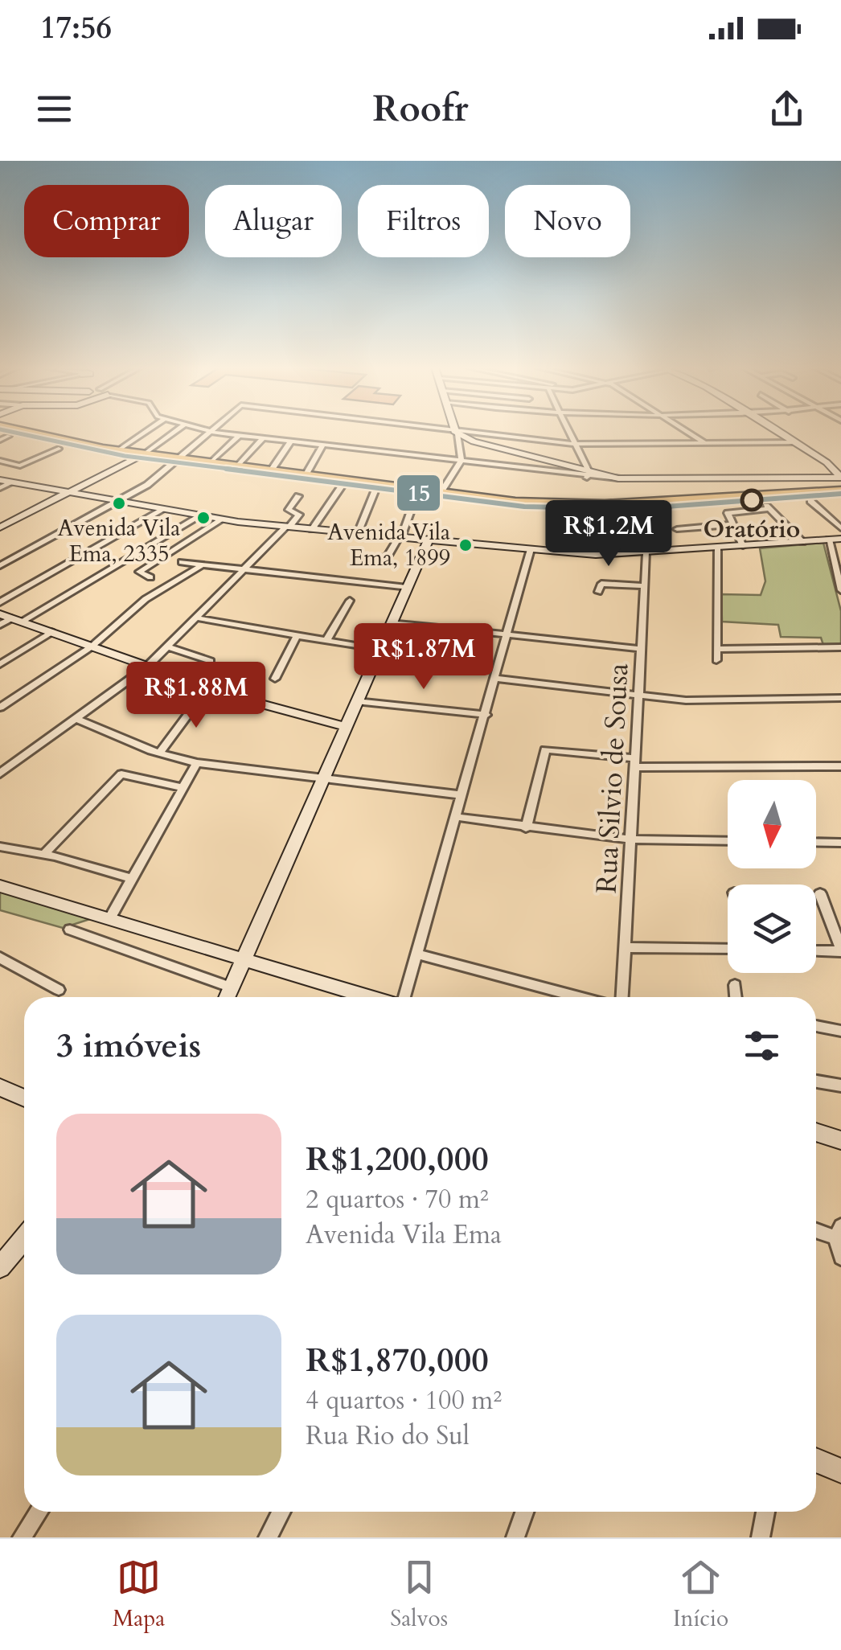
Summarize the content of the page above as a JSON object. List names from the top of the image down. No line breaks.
{"streets":{"street":["Rua Silvio de Sousa"]},"places":["Oratório","Avenida Vila Ema, 2335","Avenida Vila Ema, 1899"],"lines":["transit line 15"],"north":"bottom","page":{"status":"17:56","header":"Roofr","chip":["Comprar","Alugar","Filtros","Novo"],"price":["R$1.2M","R$1.87M","R$1.88M"],"heading":"3 imóveis","list":[{"name":"R$1,200,000","note":"2 quartos · 70 m² · Avenida Vila Ema"},{"name":"R$1,870,000","note":"4 quartos · 100 m² · Rua Rio do Sul"}],"tabs":["Mapa","Salvos","Início"]}}
